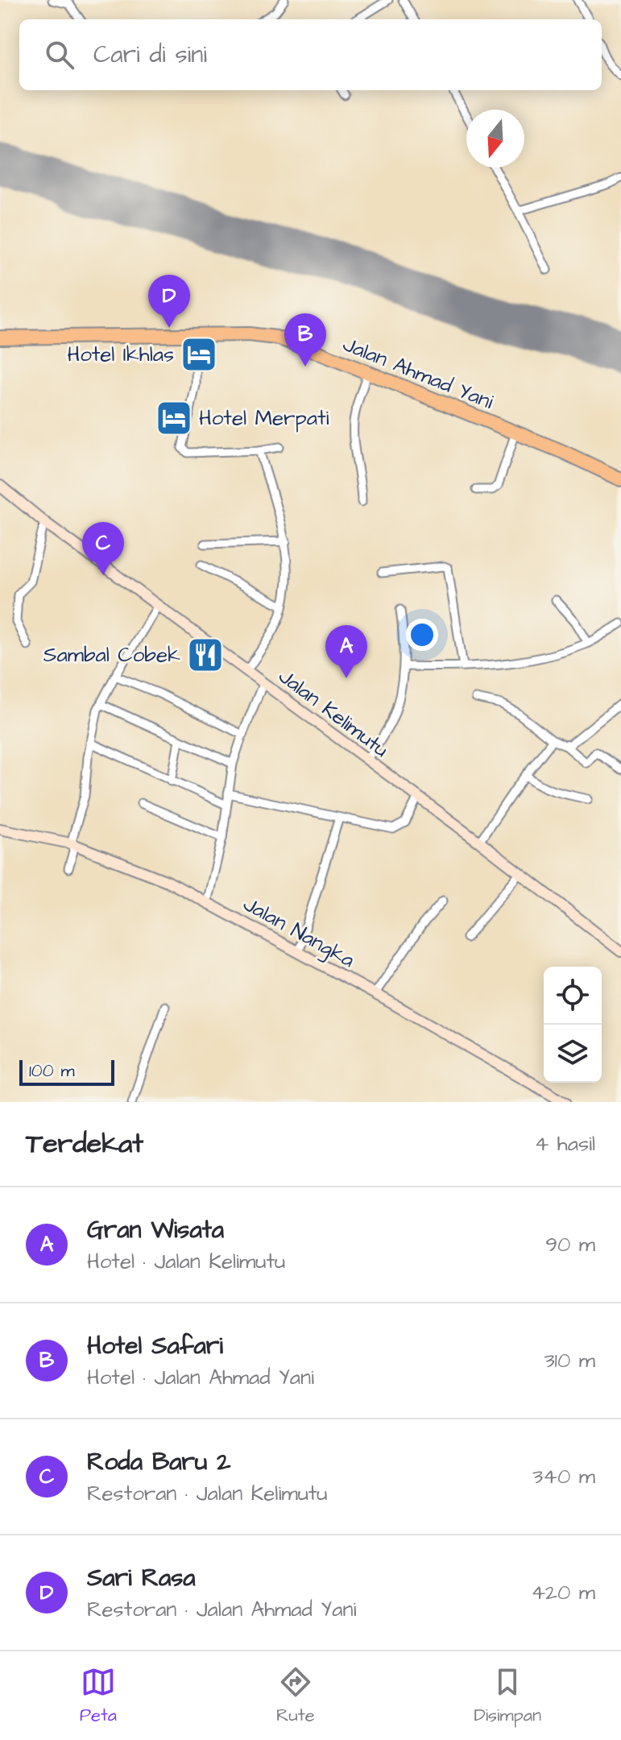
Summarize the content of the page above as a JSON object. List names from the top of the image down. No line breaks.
{"streets":{"highway":["Jalan Ahmad Yani"],"street":["Jalan Kelimutu","Jalan Nangka"]},"places":{"hotel":["Hotel Ikhlas","Hotel Merpati"],"restaurant":["Sambal Cobek"]},"scale_bar":"100 m","north":"bottom","page":{"search":"Cari di sini","pins":["D","B","C","A"],"scale":"100 m","heading":["Terdekat","4 hasil"],"list":[{"mark":"A","name":"Gran Wisata","note":"Hotel · Jalan Kelimutu","value":"90 m"},{"mark":"B","name":"Hotel Safari","note":"Hotel · Jalan Ahmad Yani","value":"310 m"},{"mark":"C","name":"Roda Baru 2","note":"Restoran · Jalan Kelimutu","value":"340 m"},{"mark":"D","name":"Sari Rasa","note":"Restoran · Jalan Ahmad Yani","value":"420 m"}],"nav":["Peta","Rute","Disimpan"]}}
